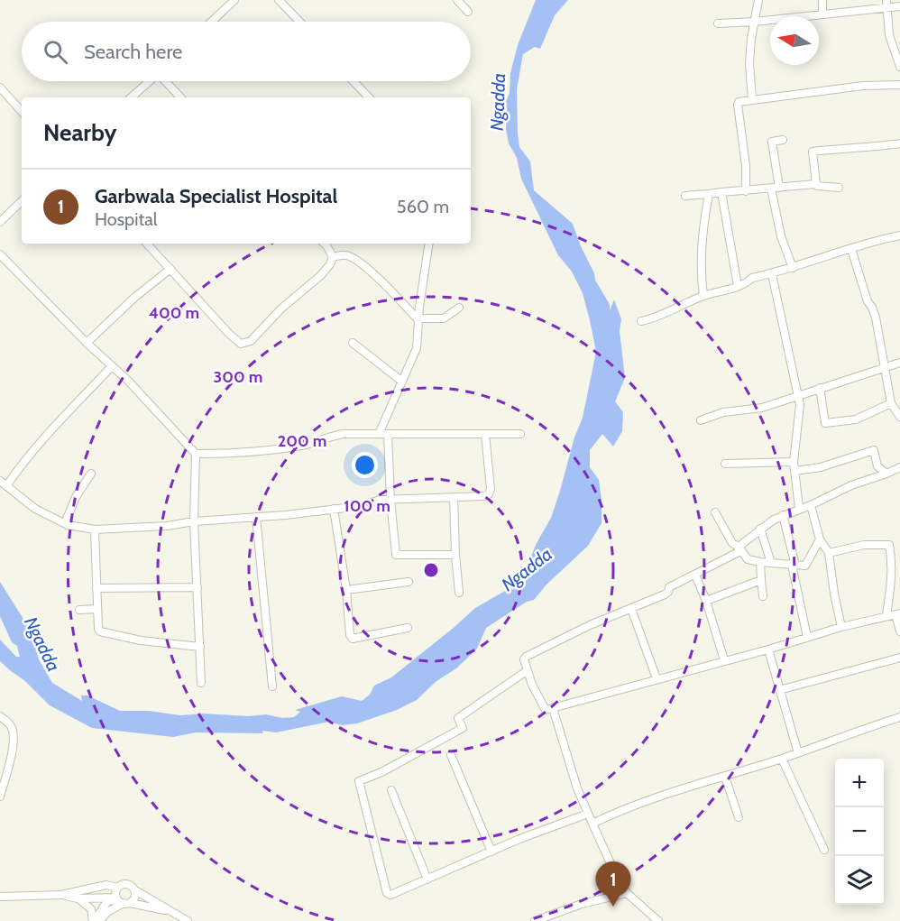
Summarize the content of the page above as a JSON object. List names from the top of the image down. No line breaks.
{"water":["Ngadda"],"north":"left","page":{"search":"Search here","heading":"Nearby","list":[{"mark":"1","name":"Garbwala Specialist Hospital","note":"Hospital","value":"560 m"}],"map_buttons":["+","−"],"pins":"1"},"rings":["400 m","300 m","200 m","100 m"]}
